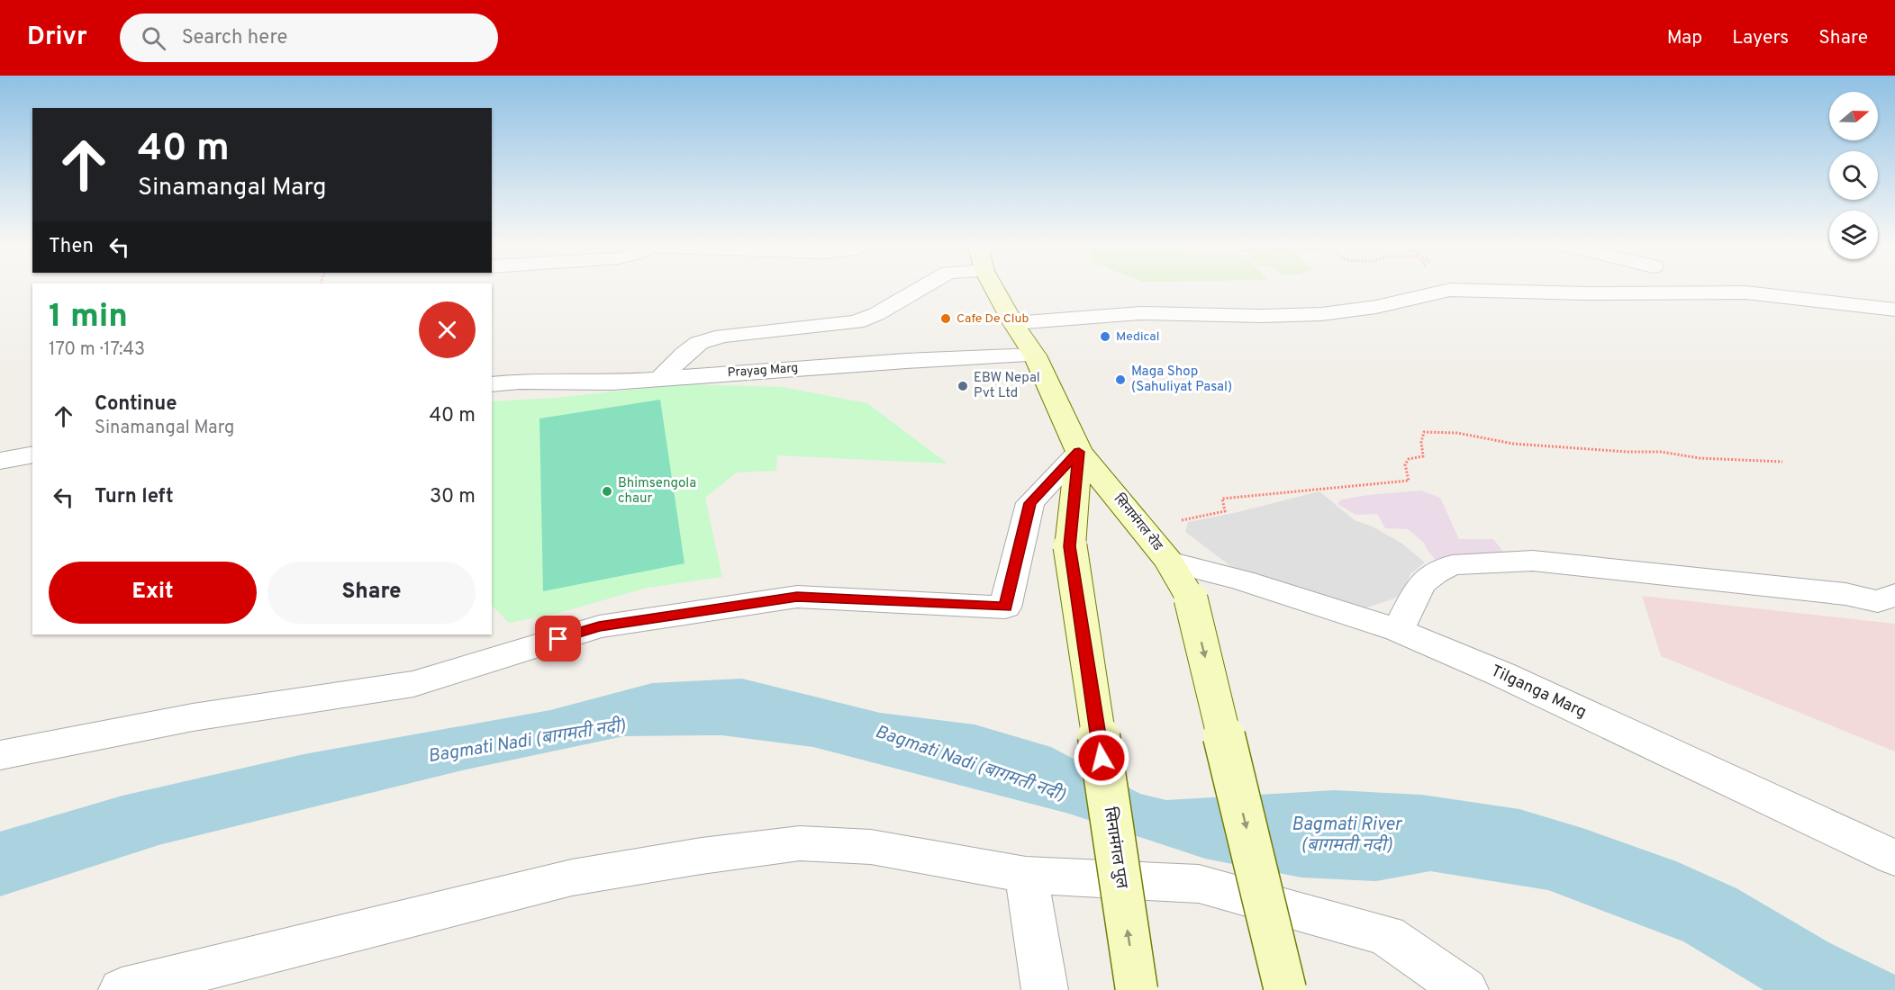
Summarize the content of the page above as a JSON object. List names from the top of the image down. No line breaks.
{"streets":{"main road":["सिनामंगल रोड","सिनामंगल पुल"],"street":["Prayag Marg","Tilganga Marg"]},"crossings":[["Prayag Marg","सिनामंगल रोड"],["सिनामंगल रोड","Tilganga Marg"],["सिनामंगल रोड","सिनामंगल पुल"]],"one_way":["सिनामंगल रोड","सिनामंगल पुल"],"water":["Bagmati Nadi (बागमती नदी)","Bagmati River (बागमती नदी)"],"places":["Cafe De Club","Medical","Maga Shop (Sahuliyat Pasal)","EBW Nepal Pvt Ltd","Bhimsengola chaur"],"north":"right","page":{"header":"Drivr","search":"Search here","nav":["Map","Layers","Share"],"turn":["40 m","Sinamangal Marg"],"then":"Then","heading":["1 min","170 m · 17:43"],"list":[{"name":"Continue","note":"Sinamangal Marg","value":"40 m"},{"name":"Turn left","value":"30 m"}],"buttons":["Exit","Share"]}}
